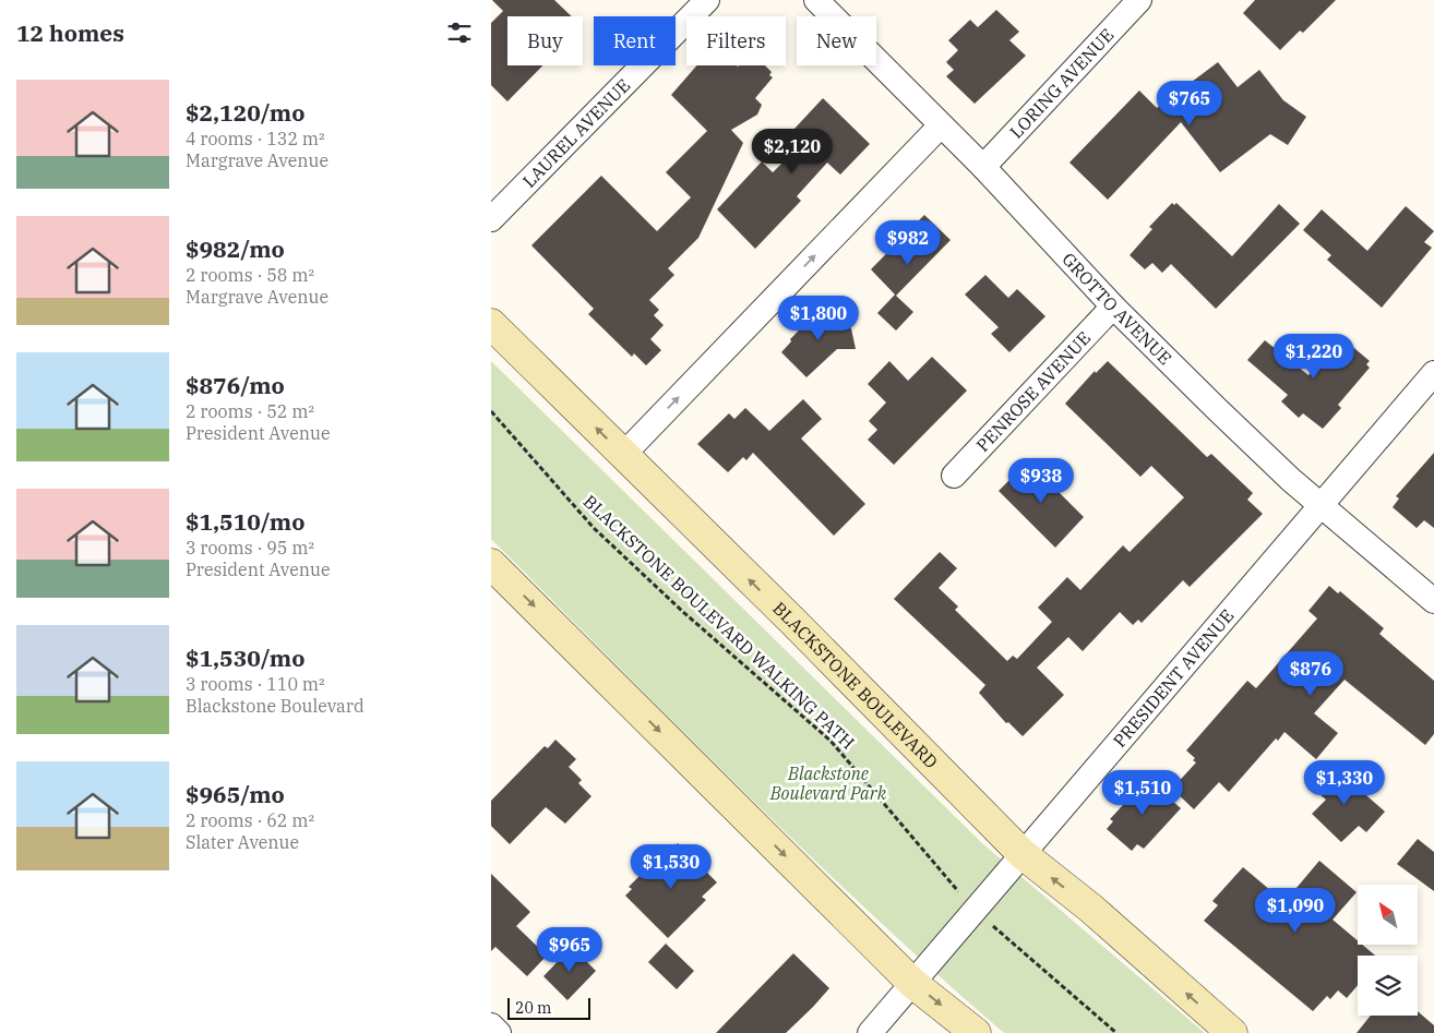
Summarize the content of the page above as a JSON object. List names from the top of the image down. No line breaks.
{"streets":{"main road":["BLACKSTONE BOULEVARD"],"street":["LORING AVENUE","LAUREL AVENUE","GROTTO AVENUE","PENROSE AVENUE","PRESIDENT AVENUE"],"path":["BLACKSTONE BOULEVARD WALKING PATH"]},"crossings":[["LORING AVENUE","GROTTO AVENUE"],["GROTTO AVENUE","PENROSE AVENUE"],["GROTTO AVENUE","PRESIDENT AVENUE"],["BLACKSTONE BOULEVARD WALKING PATH","PRESIDENT AVENUE"],["PRESIDENT AVENUE","BLACKSTONE BOULEVARD"]],"parks":["Blackstone Boulevard Park"],"scale_bar":"20 m","north":"top left","page":{"heading":"12 homes","chip":["Buy","Rent","Filters","New"],"list":[{"name":"$2,120/mo","note":"4 rooms · 132 m² · Margrave Avenue"},{"name":"$982/mo","note":"2 rooms · 58 m² · Margrave Avenue"},{"name":"$876/mo","note":"2 rooms · 52 m² · President Avenue"},{"name":"$1,510/mo","note":"3 rooms · 95 m² · President Avenue"},{"name":"$1,530/mo","note":"3 rooms · 110 m² · Blackstone Boulevard"},{"name":"$965/mo","note":"2 rooms · 62 m² · Slater Avenue"}],"price":["$765","$2,120","$982","$1,800","$1,220","$938","$876","$1,330","$1,510","$1,530","$1,090","$965"],"scale":"20 m"}}
